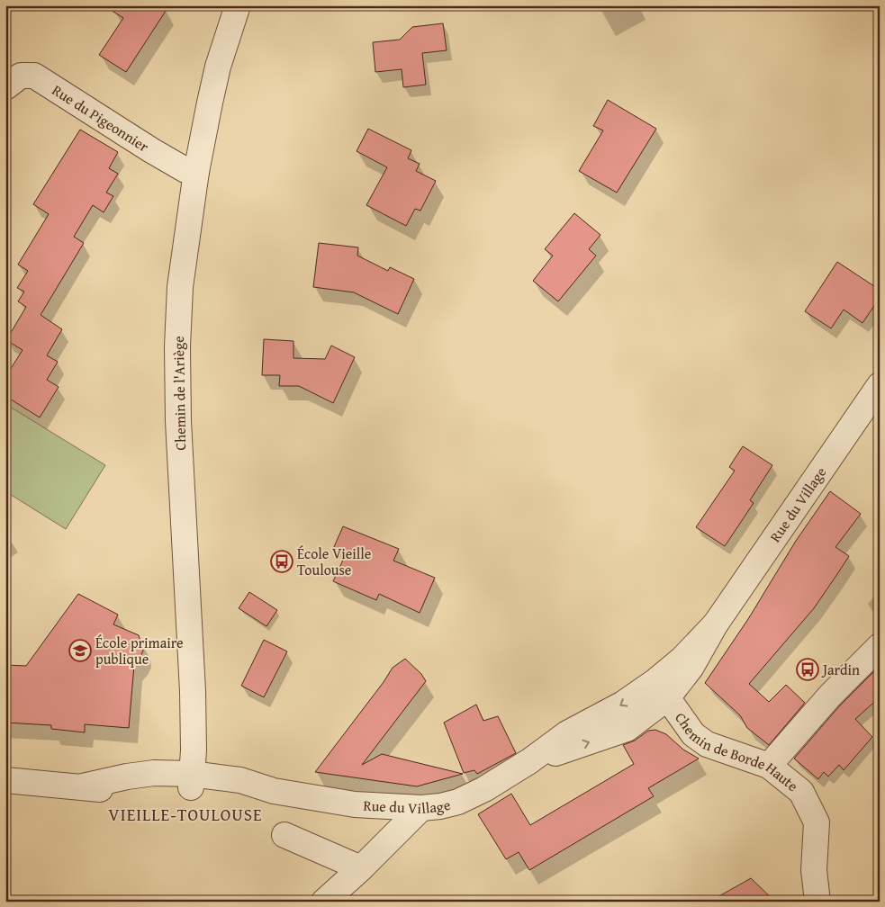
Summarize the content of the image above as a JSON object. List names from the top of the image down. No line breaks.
{"streets":{"street":["Rue du Pigeonnier","Chemin de l'Ariège","Rue du Village","Chemin de Borde Haute"]},"crossings":[["Rue du Pigeonnier","Chemin de l'Ariège"],["Chemin de l'Ariège","Rue du Village"],["Rue du Village","Chemin de Borde Haute"]],"districts":["VIEILLE-TOULOUSE"],"places":{"bus stop":["École Vieille Toulouse","Jardin"],"school or university":["École primaire publique"]}}
